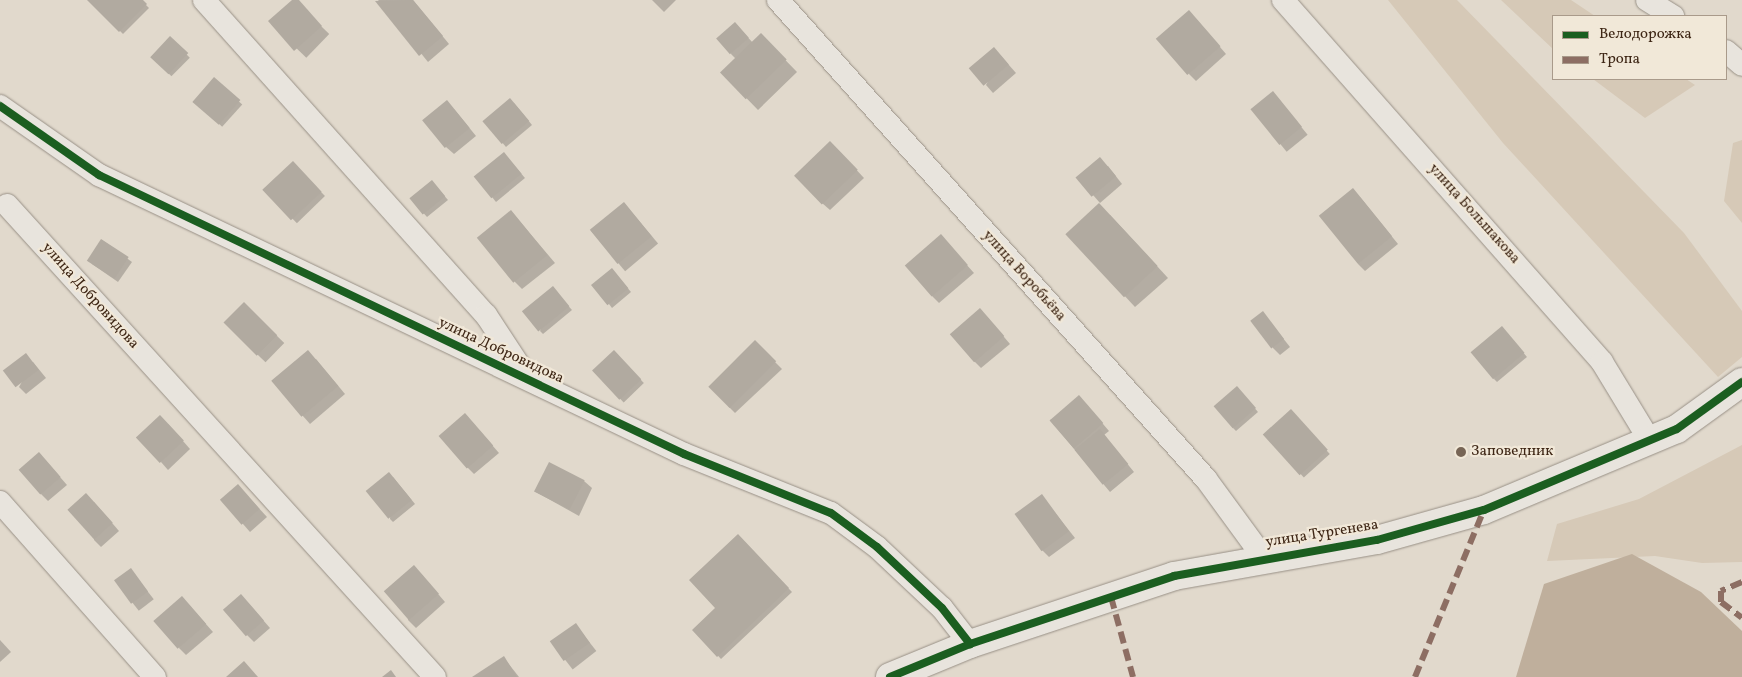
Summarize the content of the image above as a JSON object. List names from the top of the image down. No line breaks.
{"streets":{"street":["улица Большакова","улица Воробьёва","улица Добровидова","улица Тургенева"]},"crossings":[["улица Большакова","улица Тургенева"],["улица Воробьёва","улица Тургенева"],["улица Добровидова","улица Тургенева"]],"places":["Заповедник"],"legend":["Велодорожка","Тропа"]}
